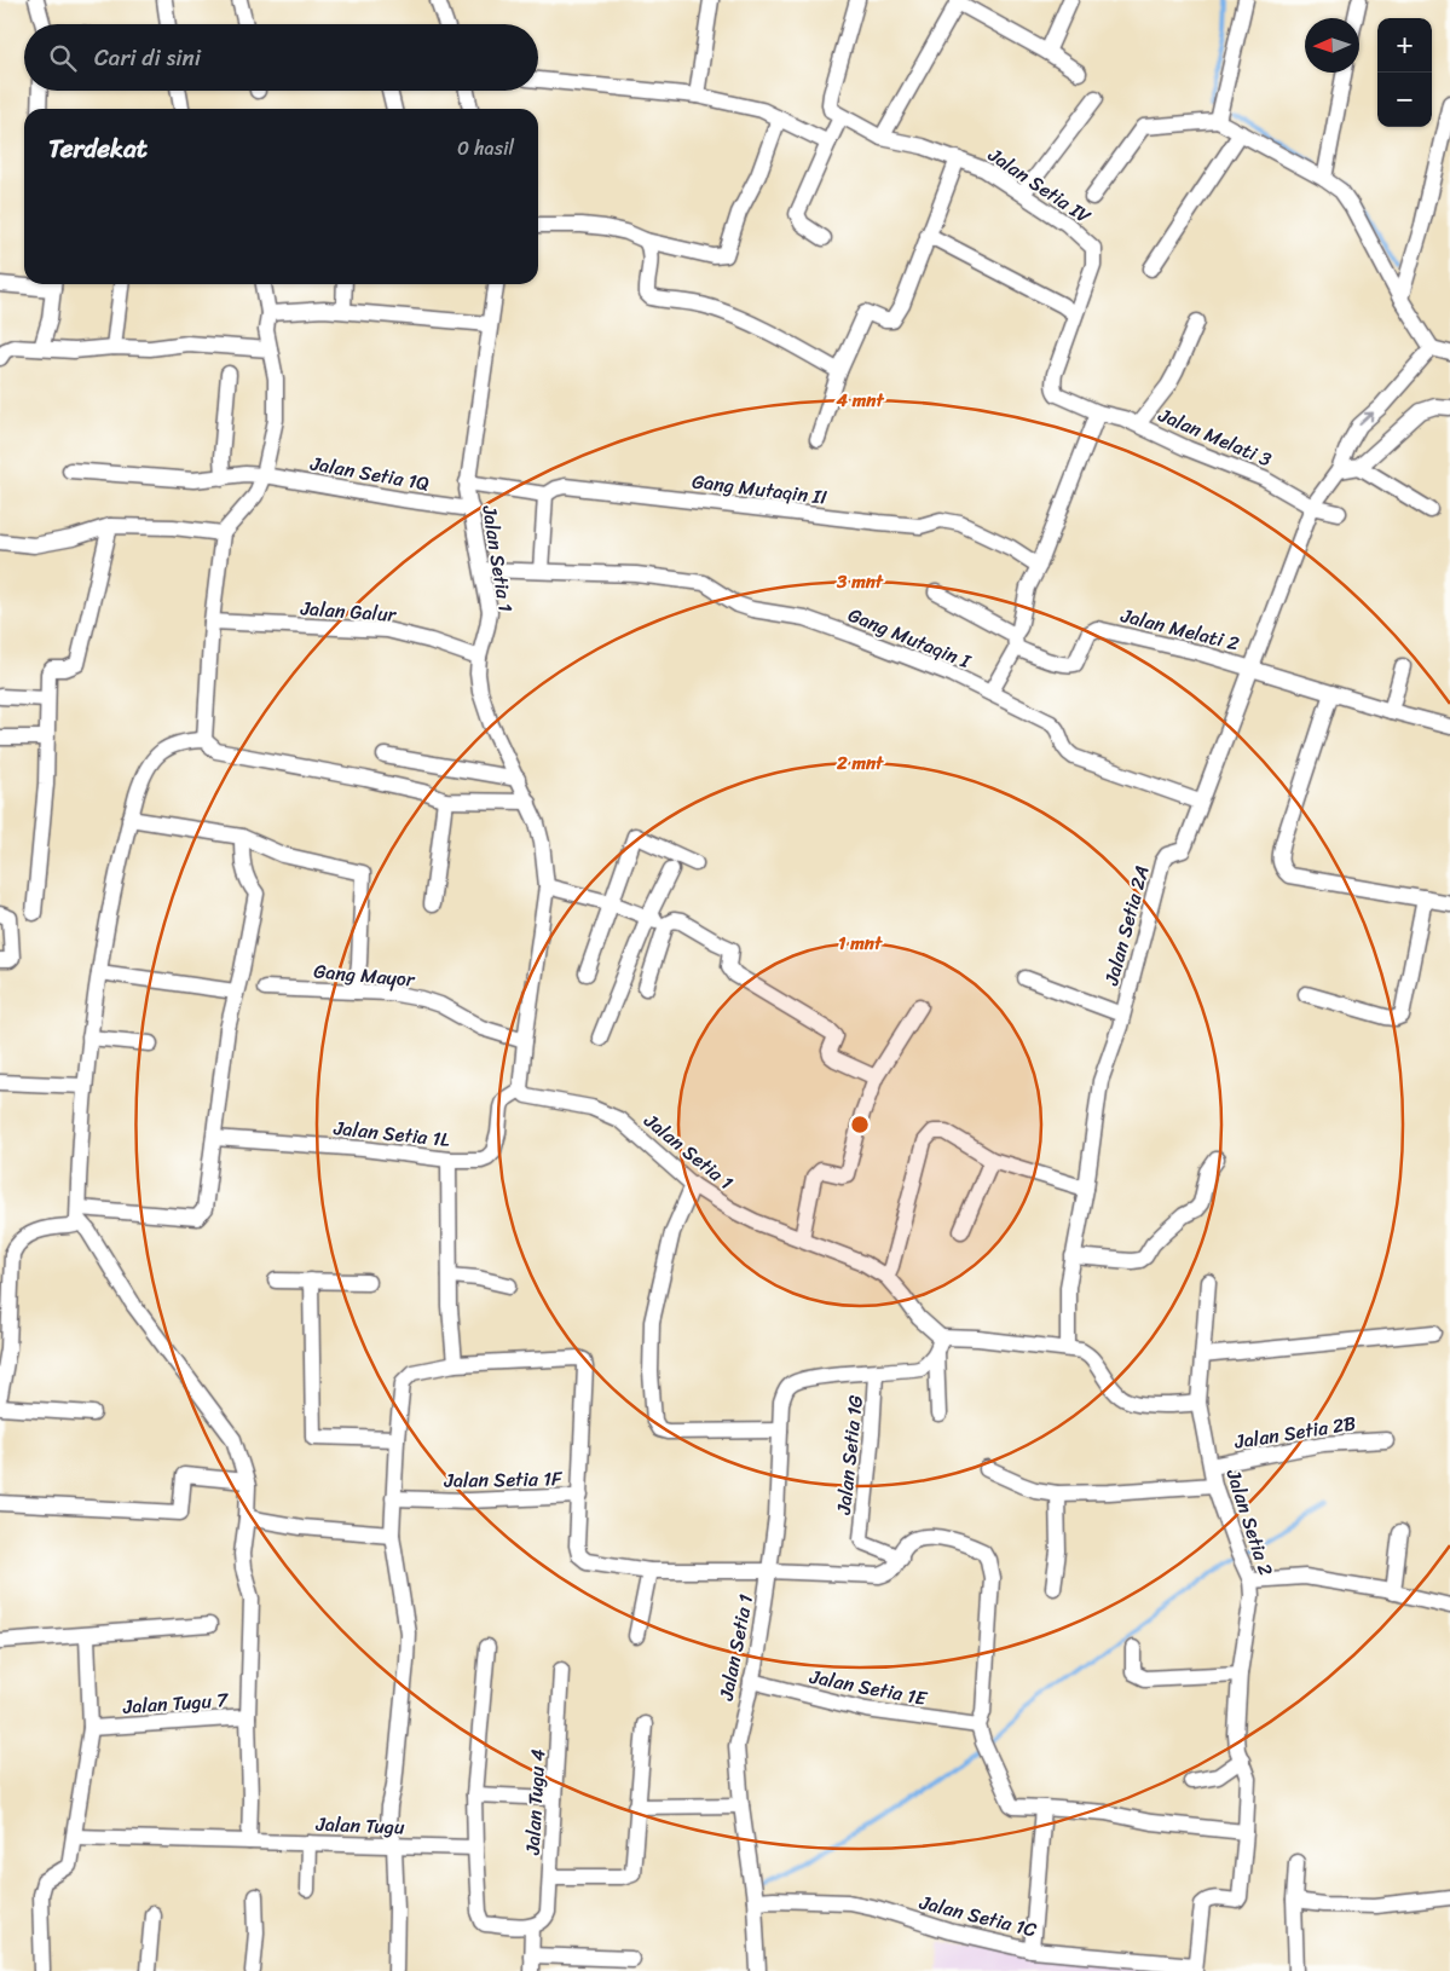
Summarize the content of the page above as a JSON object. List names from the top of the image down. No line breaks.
{"streets":{"street":["Jalan Setia IV","Jalan Melati 3","Jalan Setia 1Q","Gang Mutaqin II","Jalan Setia 1","Jalan Galur","Jalan Melati 2","Gang Mutaqin I","Jalan Setia 2A","Gang Mayor","Jalan Setia 1L","Jalan Setia 2B","Jalan Setia 1G","Jalan Setia 1F","Jalan Setia 2","Jalan Setia 1E","Jalan Tugu 7","Jalan Tugu 4","Jalan Tugu","Jalan Setia 1C"]},"crossings":[["Jalan Setia IV","Jalan Melati 3"],["Jalan Melati 3","Jalan Setia 2A"],["Jalan Setia 1Q","Jalan Setia 1"],["Gang Mutaqin II","Jalan Setia 1"],["Jalan Setia 1","Jalan Galur"],["Jalan Setia 1","Gang Mutaqin I"],["Jalan Setia 1","Gang Mayor"],["Jalan Setia 1","Jalan Setia 1L"],["Jalan Setia 1","Jalan Setia 1G"],["Jalan Setia 1","Jalan Setia 1F"],["Jalan Setia 1","Jalan Setia 1E"],["Jalan Setia 1","Jalan Setia 1C"],["Jalan Melati 2","Jalan Setia 2A"],["Gang Mutaqin I","Jalan Setia 2A"],["Jalan Setia 2B","Jalan Setia 2"],["Jalan Setia 2","Jalan Setia 1C"],["Jalan Tugu 7","Jalan Tugu"]],"north":"left","page":{"map_buttons":["+","−"],"search":"Cari di sini","heading":["Terdekat","0 hasil"]},"rings":["4 mnt","3 mnt","2 mnt","1 mnt"]}
